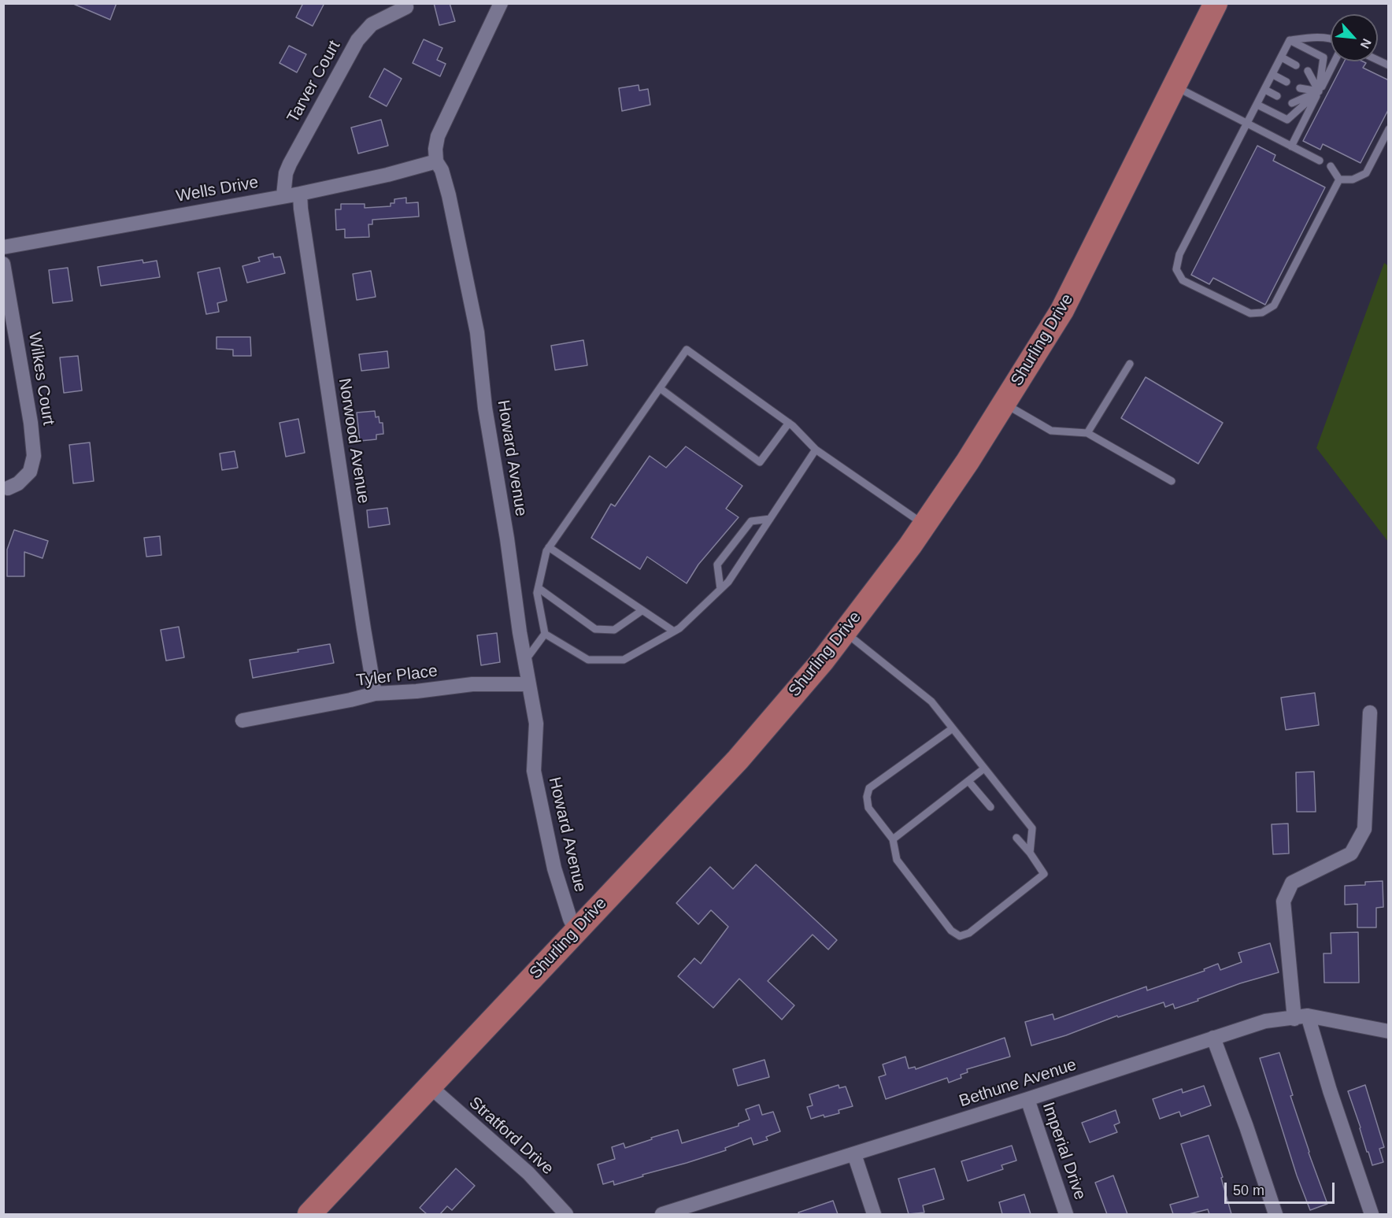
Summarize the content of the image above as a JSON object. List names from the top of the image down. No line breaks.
{"streets":{"main road":["Shurling Drive"],"street":["Tarver Court","Wells Drive","Wilkes Court","Norwood Avenue","Howard Avenue","Tyler Place","Bethune Avenue","Stratford Drive","Imperial Drive"]},"crossings":[["Tarver Court","Wells Drive"],["Wells Drive","Norwood Avenue"],["Wells Drive","Howard Avenue"],["Shurling Drive","Howard Avenue"],["Shurling Drive","Stratford Drive"],["Norwood Avenue","Tyler Place"],["Howard Avenue","Tyler Place"],["Bethune Avenue","Imperial Drive"]],"scale_bar":"50 m","north":"bottom right"}
